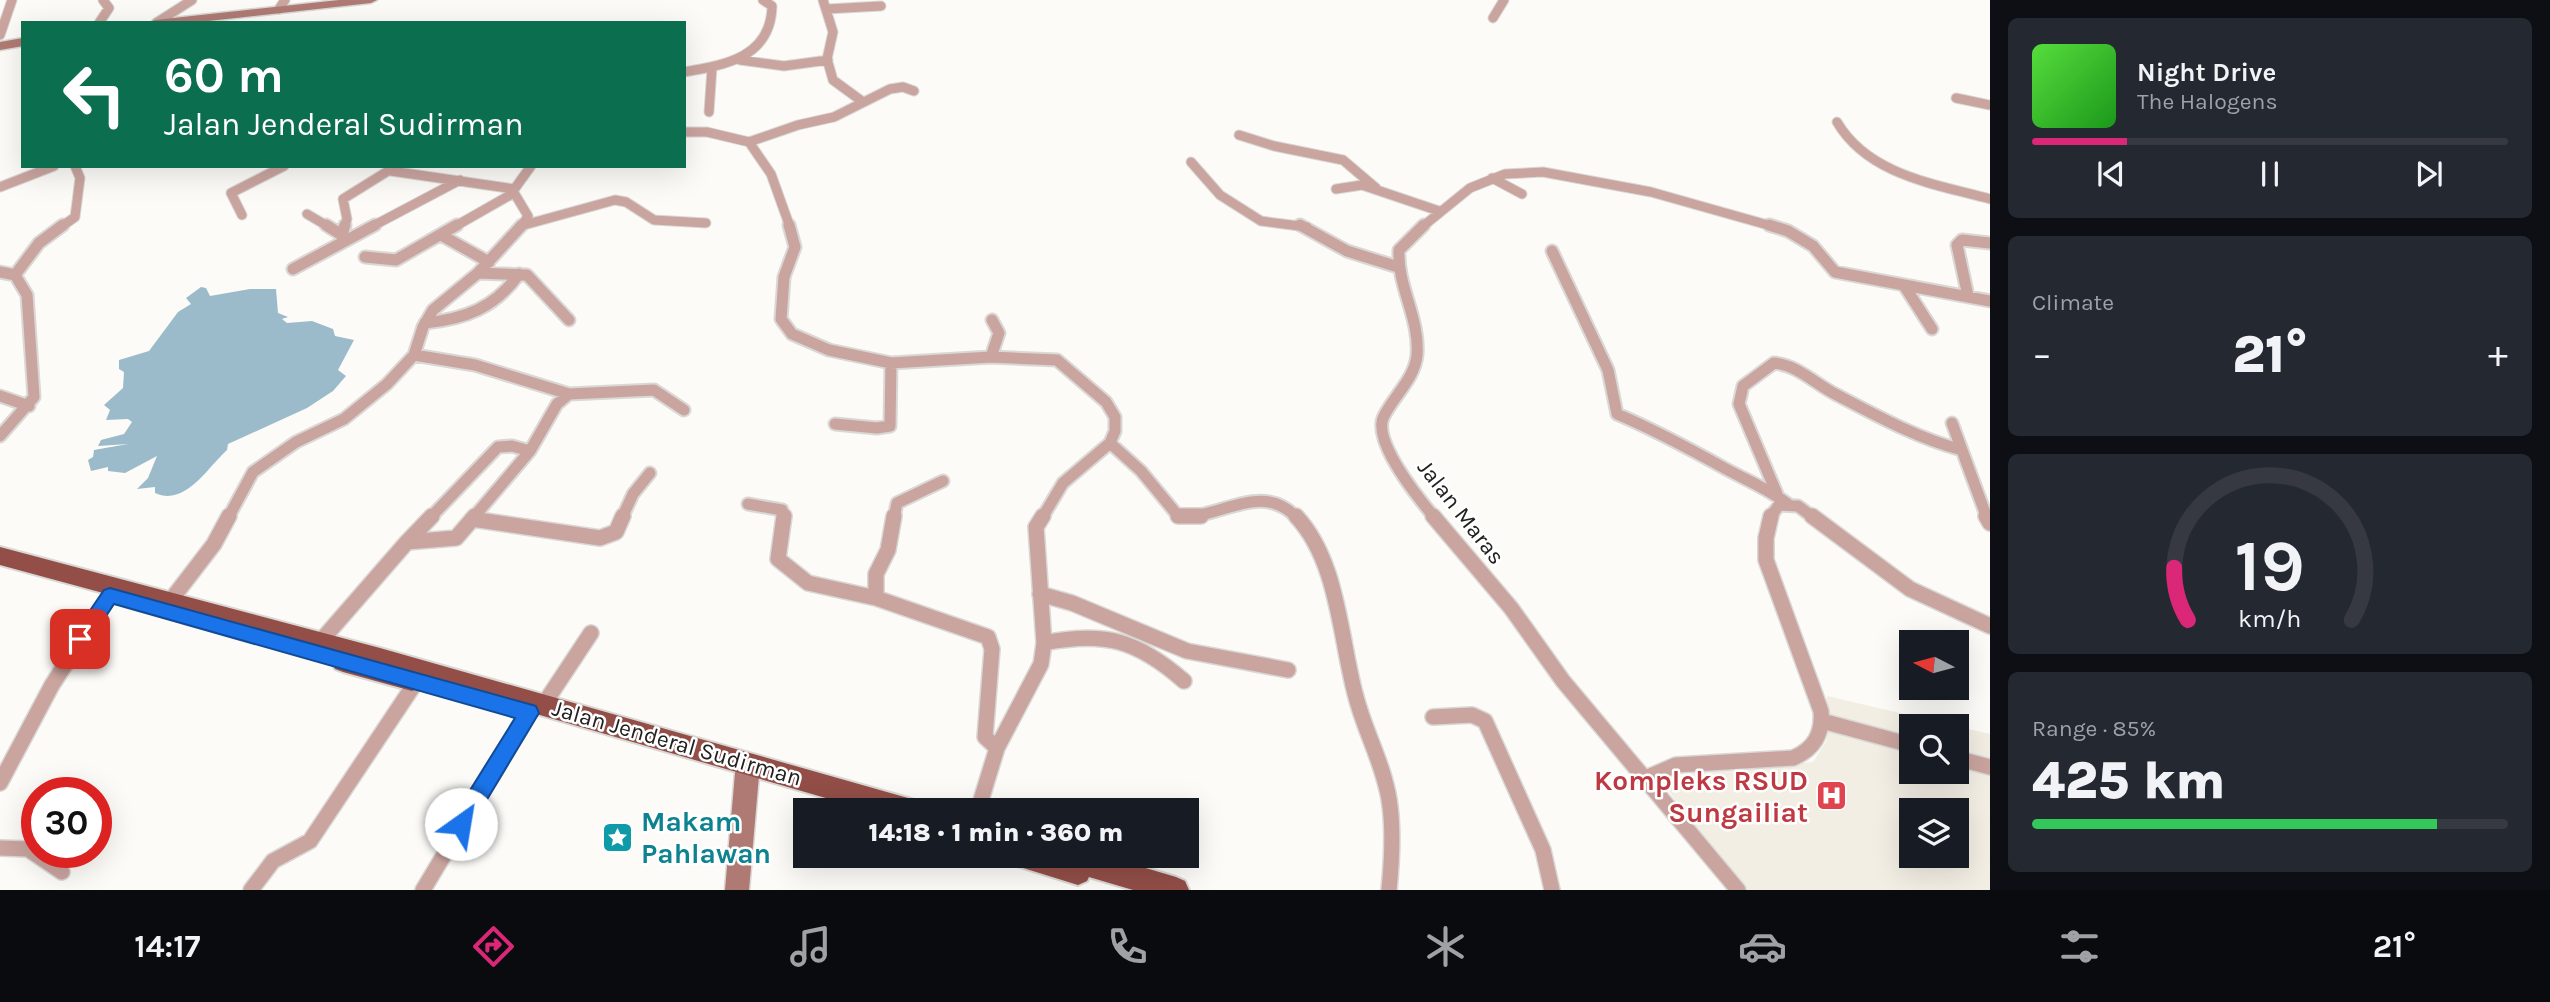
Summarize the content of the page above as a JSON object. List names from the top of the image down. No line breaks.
{"streets":{"highway":["Jalan Jenderal Sudirman"],"street":["Jalan Maras"]},"places":{"hospital":["Kompleks RSUD Sungailiat"],"place":["Makam Pahlawan"]},"north":"left","page":{"turn":["60 m","Jalan Jenderal Sudirman"],"song":["Night Drive","The Halogens"],"tile":["Climate",["Range · 85%","425 km"]],"heat":["−","21°","+"],"limit":"30","trip":"14:18 · 1 min · 360 m","tabs":["14:17","21°"],"gauge":["19","km/h"]}}
